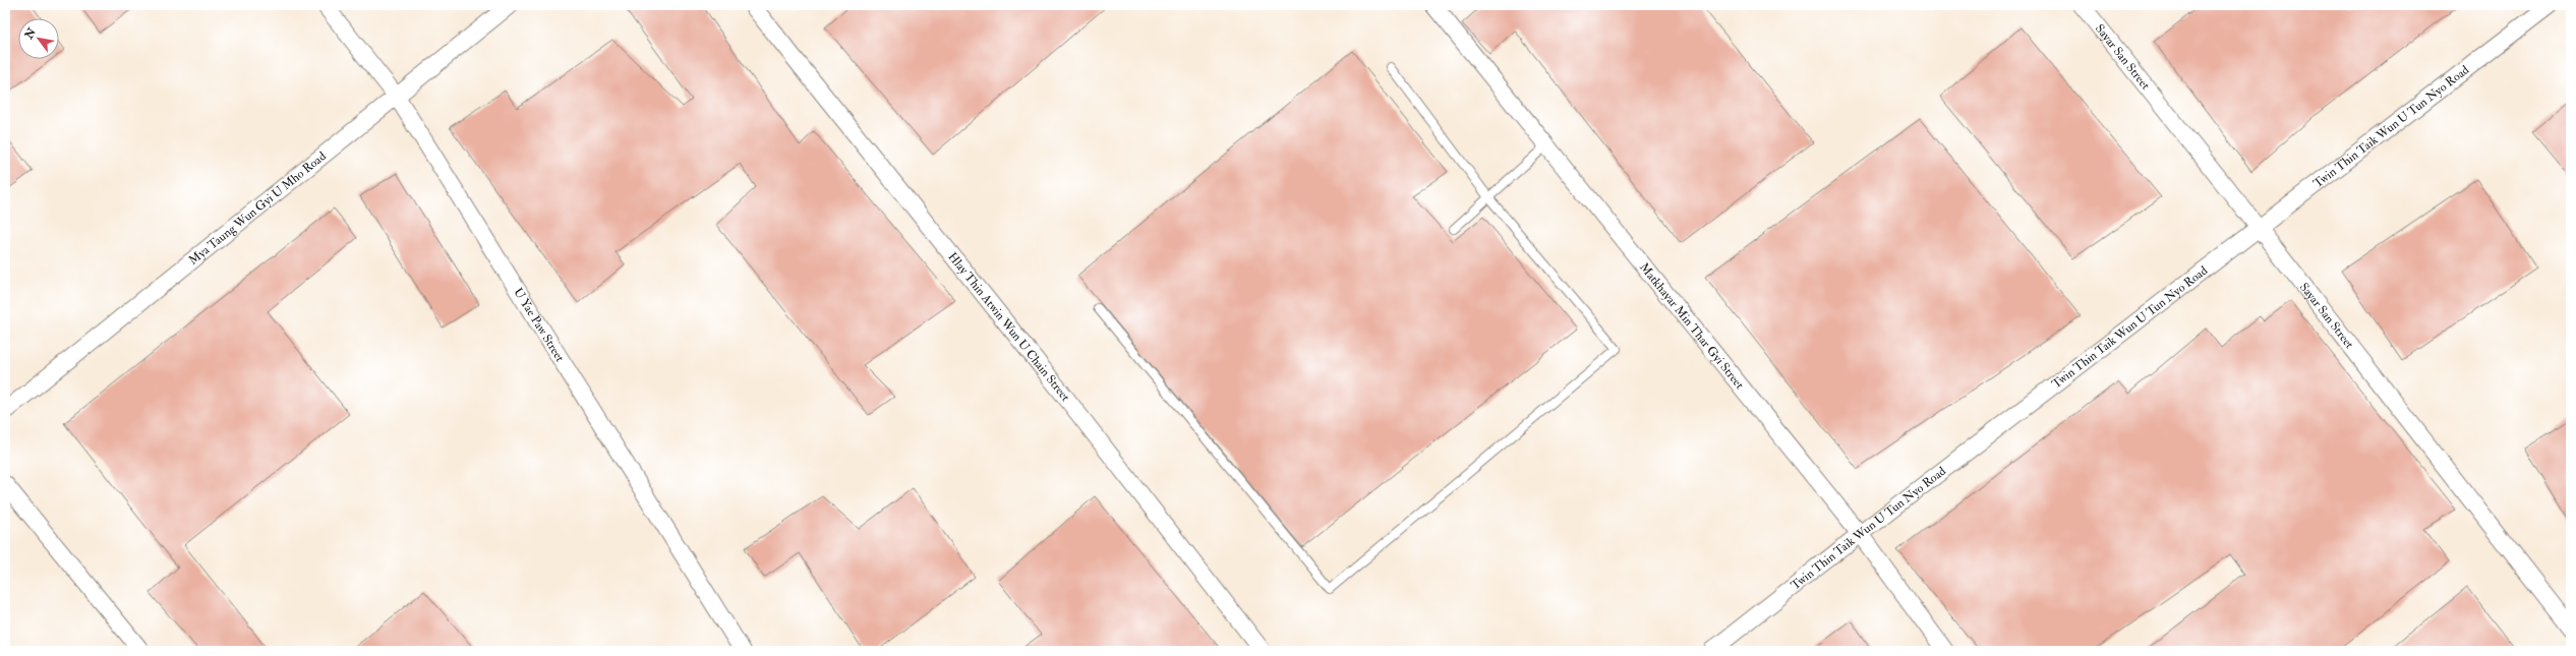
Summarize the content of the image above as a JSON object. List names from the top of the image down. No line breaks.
{"streets":{"street":["Sayar San Street","Twin Thin Taik Wun U Tun Nyo Road","Mya Taung Wun Gyi U Mho Road","U Yae Paw Street","Matkhayar Min Thar Gyi Street","Hlay Thin Atwin Wun U Chain Street"]},"crossings":[["Sayar San Street","Twin Thin Taik Wun U Tun Nyo Road"],["Twin Thin Taik Wun U Tun Nyo Road","Matkhayar Min Thar Gyi Street"],["Mya Taung Wun Gyi U Mho Road","U Yae Paw Street"]],"north":"top left"}
